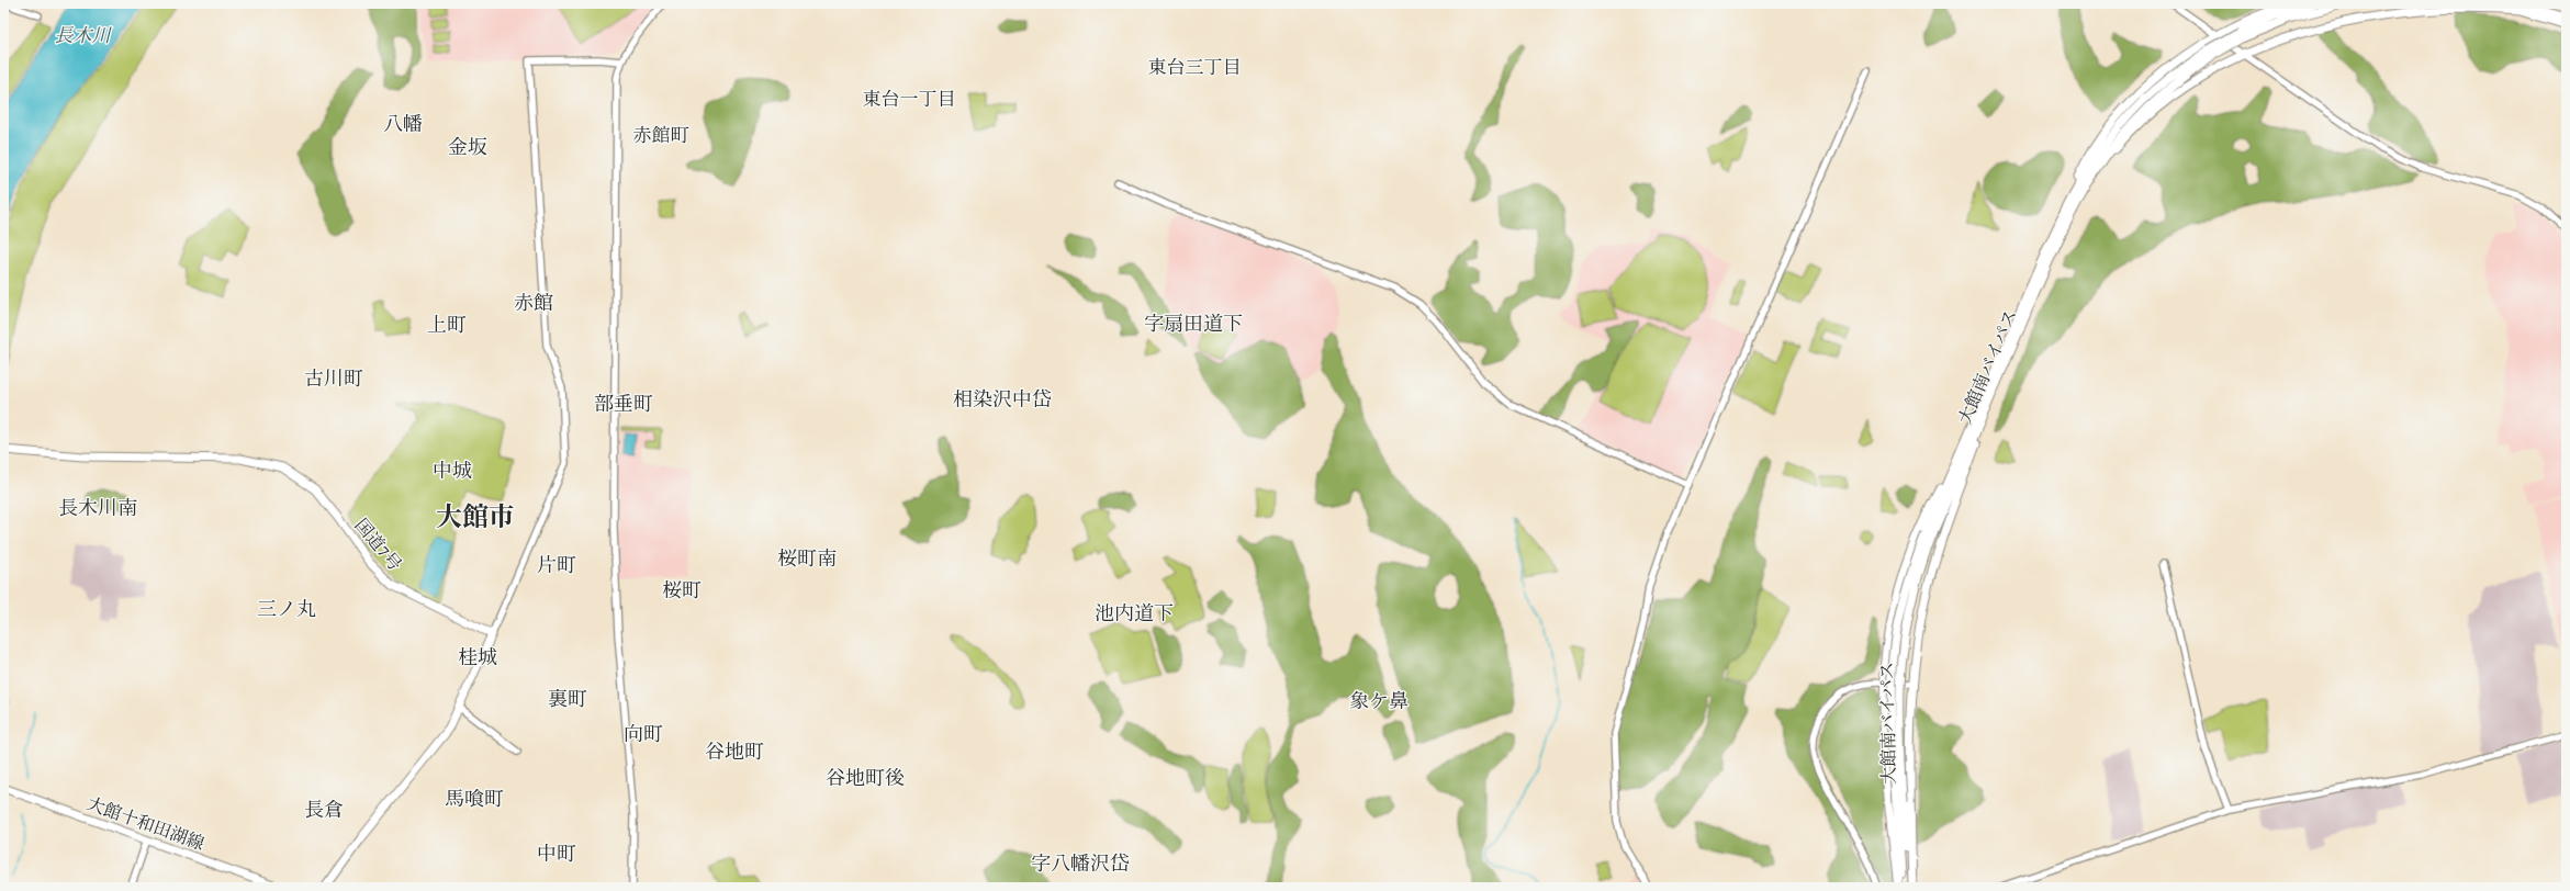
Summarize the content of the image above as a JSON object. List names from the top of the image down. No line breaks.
{"streets":{"main road":["大館南バイパス","国道7号","大館十和田湖線"]},"districts":["東台三丁目","東台一丁目","八幡","赤館町","金坂","赤館","字扇田道下","上町","古川町","相染沢中岱","部垂町","中城","長木川南","大館市","桜町南","片町","桜町","三ノ丸","池内道下","桂城","裏町","象ケ鼻","向町","谷地町","谷地町後","馬喰町","長倉","中町","字八幡沢岱"],"water":["長木川"]}
